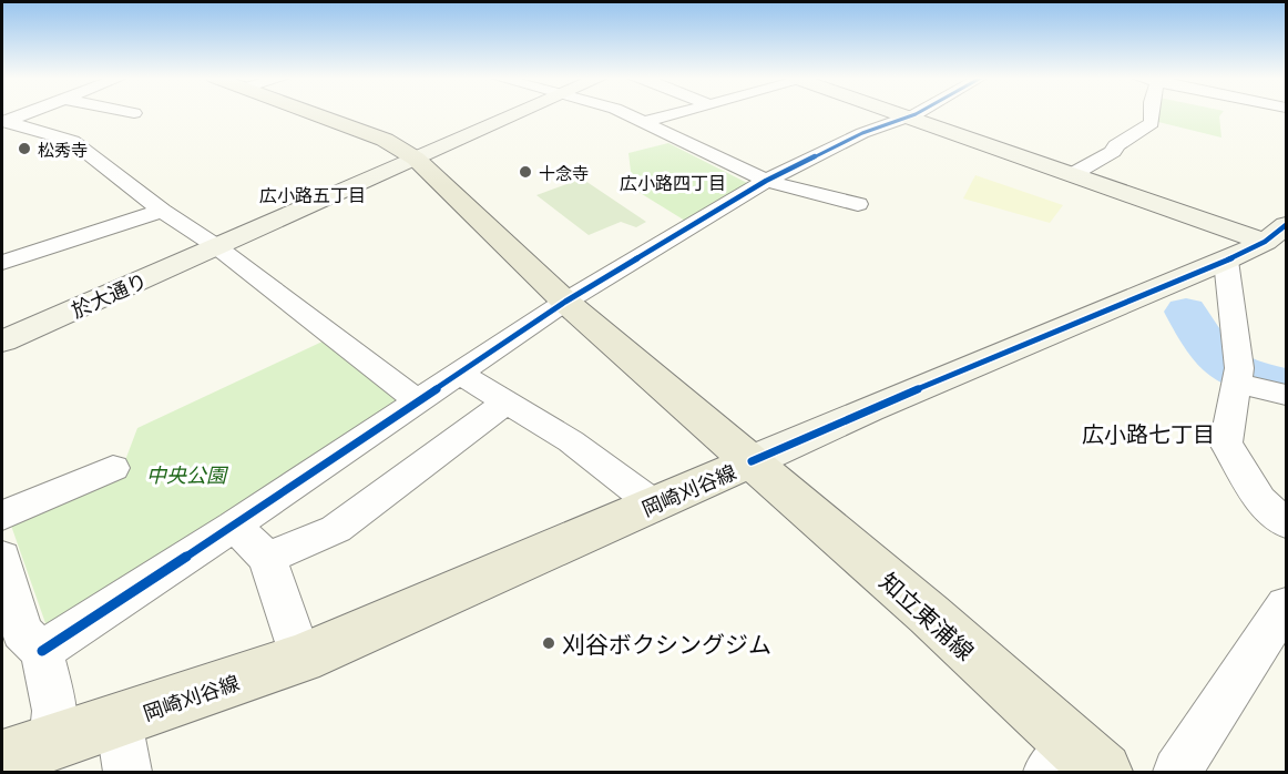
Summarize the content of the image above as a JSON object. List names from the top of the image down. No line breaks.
{"streets":{"main road":["岡崎刈谷線","知立東浦線"],"street":["於大通り"]},"crossings":[["於大通り","岡崎刈谷線"],["岡崎刈谷線","知立東浦線"]],"districts":["広小路四丁目","広小路五丁目","広小路七丁目"],"parks":["中央公園"],"places":["松秀寺","十念寺","刈谷ボクシングジム"]}
